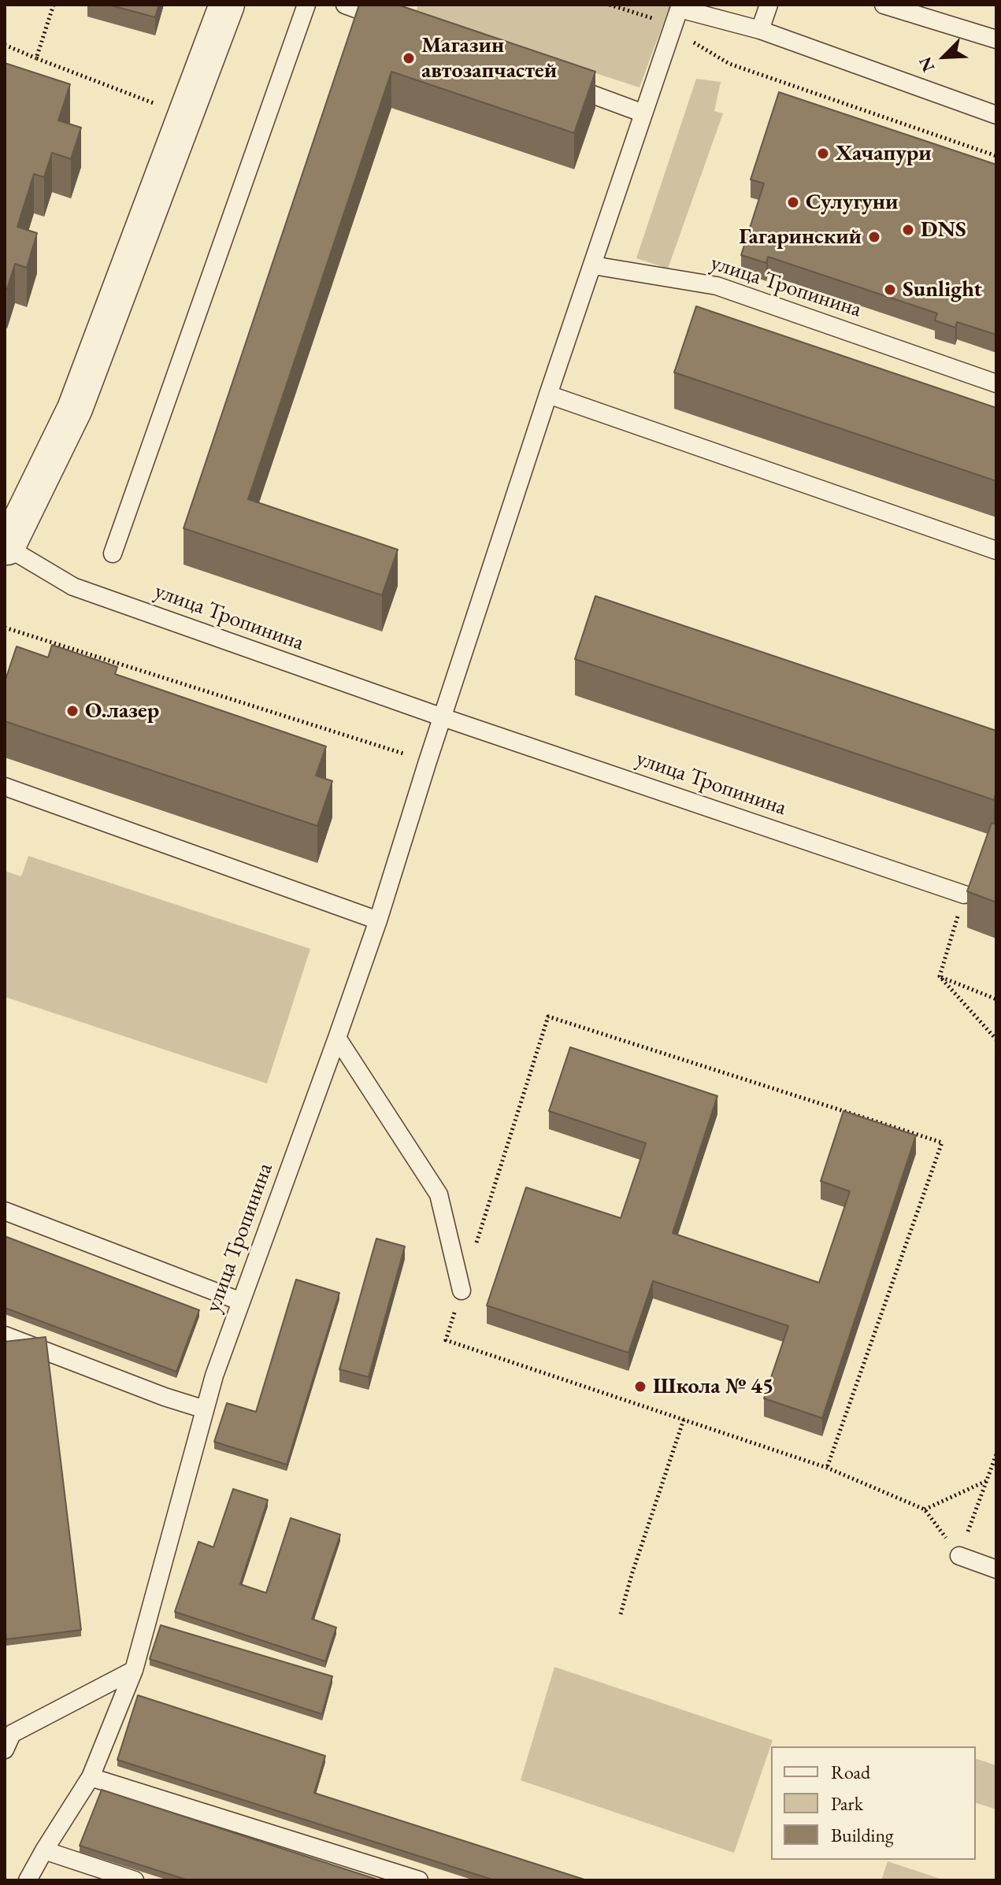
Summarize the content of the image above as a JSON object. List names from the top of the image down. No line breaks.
{"streets":{"lane":["улица Тропинина"]},"places":["Магазин автозапчастей","Хачапури","Сулугуни","DNS","Гагаринский","Sunlight","О.лазер","Школа № 45"],"legend":["Road","Park","Building"],"north":"bottom left"}
